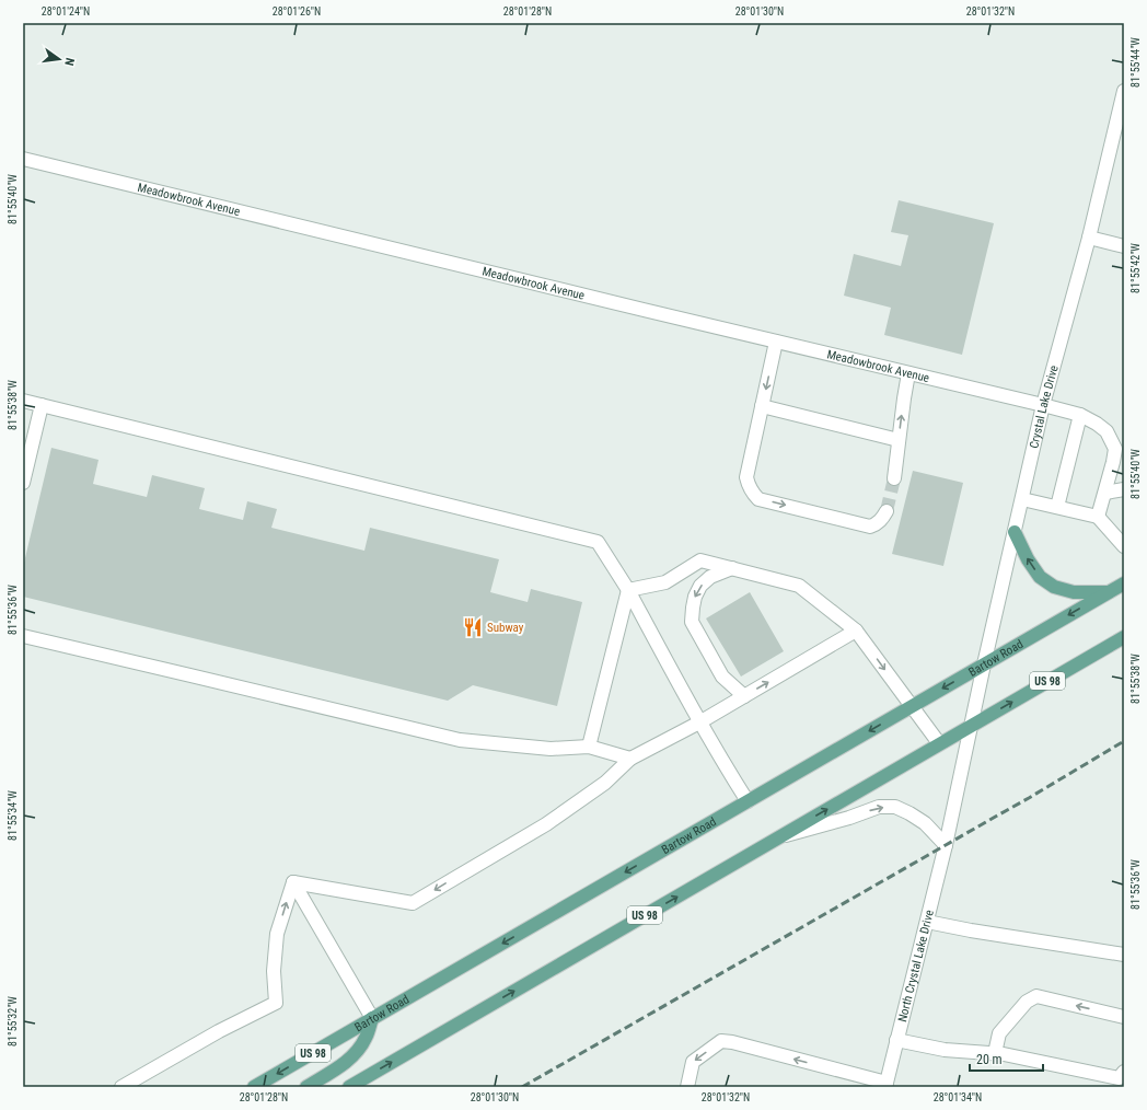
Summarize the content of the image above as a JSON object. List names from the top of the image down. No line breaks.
{"streets":{"main road":["Bartow Road","US 98"],"street":["Meadowbrook Avenue","Crystal Lake Drive","North Crystal Lake Drive"]},"crossings":[["Meadowbrook Avenue","Crystal Lake Drive"],["Crystal Lake Drive","Bartow Road"],["Crystal Lake Drive","US 98"],["Crystal Lake Drive","North Crystal Lake Drive"],["US 98","North Crystal Lake Drive"]],"places":{"restaurant":["Subway"]},"scale_bar":"20 m","north":"right","coordinates":["28°01'24\"N","28°01'26\"N","28°01'28\"N","28°01'30\"N","28°01'32\"N","81°55'44\"W","81°55'40\"W","81°55'42\"W","81°55'38\"W","81°55'36\"W","81°55'34\"W","81°55'32\"W","28°01'34\"N"]}
